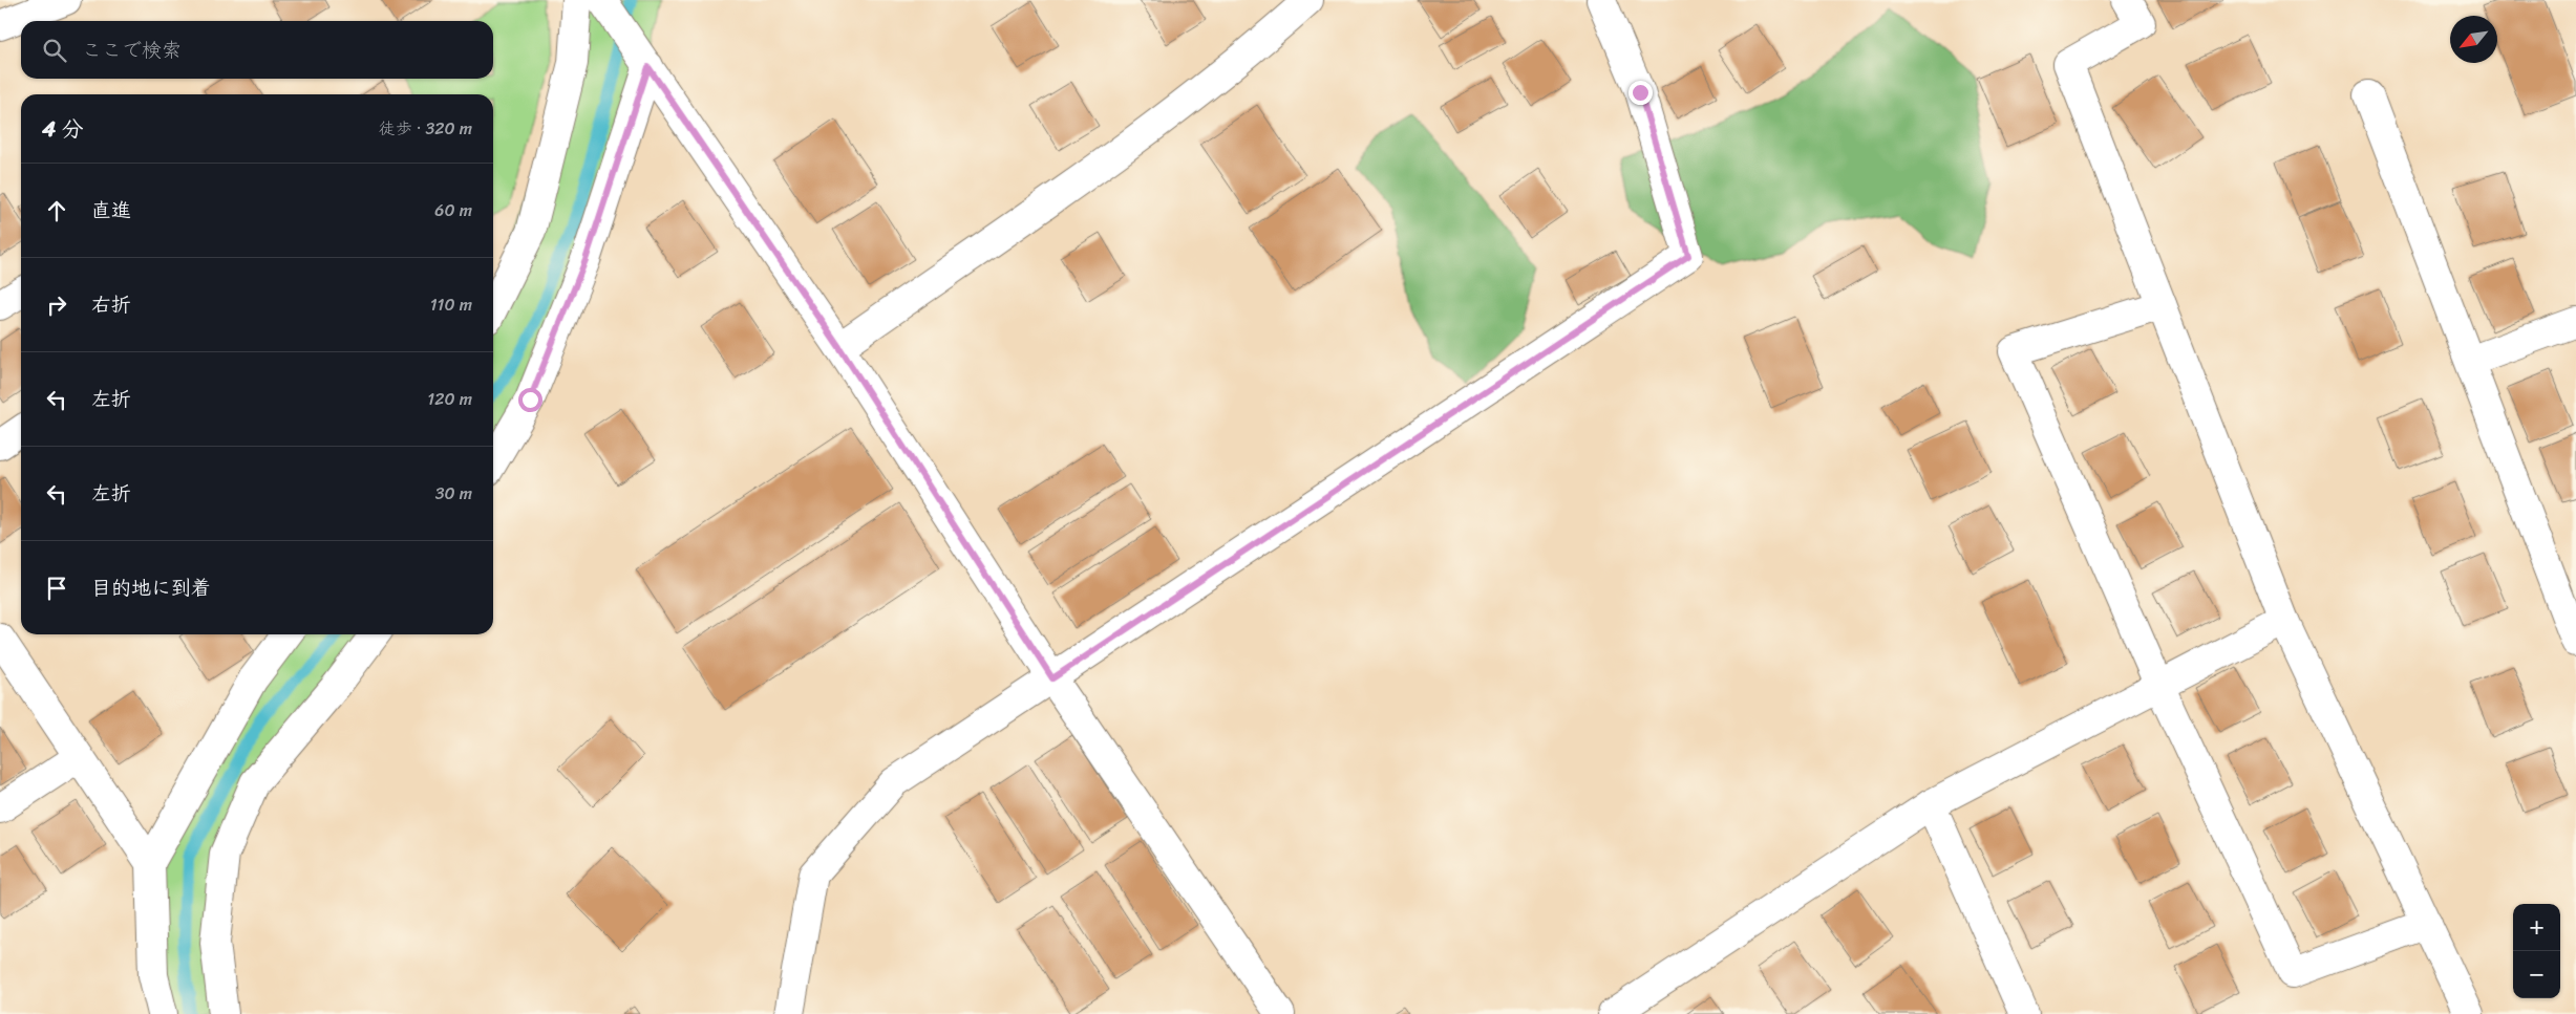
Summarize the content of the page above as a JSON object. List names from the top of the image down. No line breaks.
{"north":"bottom left","page":{"search":"ここで検索","heading":["4 分","徒歩 · 320 m"],"list":[["直進","60 m"],["右折","110 m"],["左折","120 m"],["左折","30 m"],"目的地に到着"],"map_buttons":["+","−"]}}
